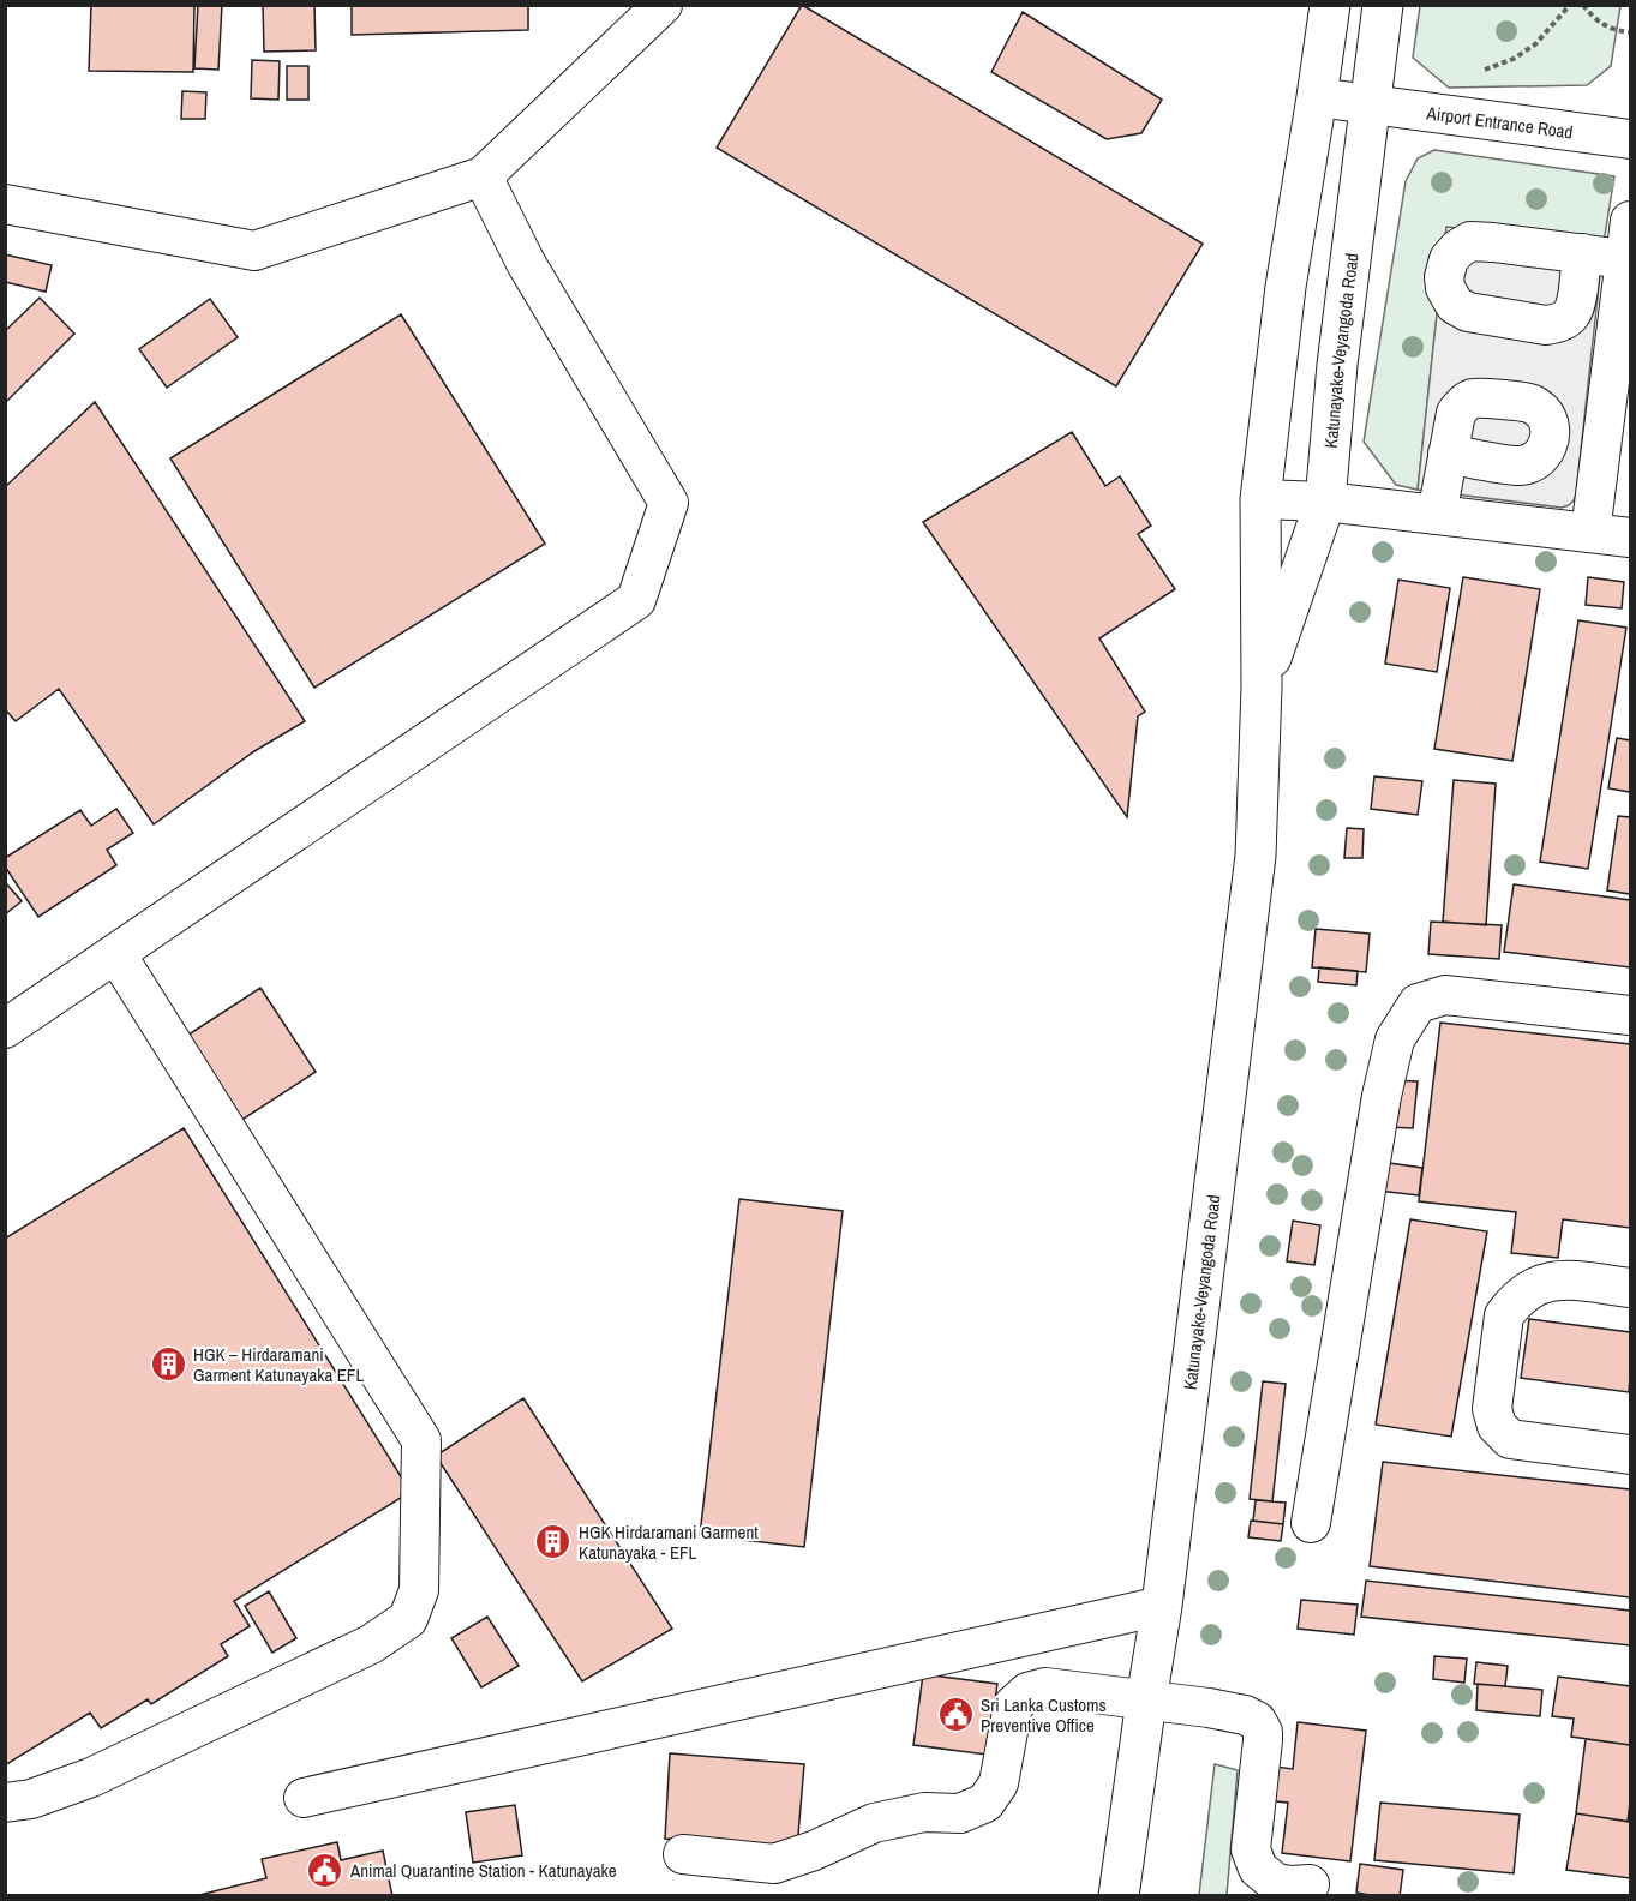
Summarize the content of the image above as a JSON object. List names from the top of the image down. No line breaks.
{"streets":{"main road":["Katunayake-Veyangoda Road"],"lane":["Airport Entrance Road"]},"crossings":[["Airport Entrance Road","Katunayake-Veyangoda Road"]],"places":{"building":["HGK – Hirdaramani Garment Katunayaka EFL","HGK Hirdaramani Garment Katunayaka - EFL"],"public building":["Sri Lanka Customs Preventive Office","Animal Quarantine Station - Katunayake"]}}
